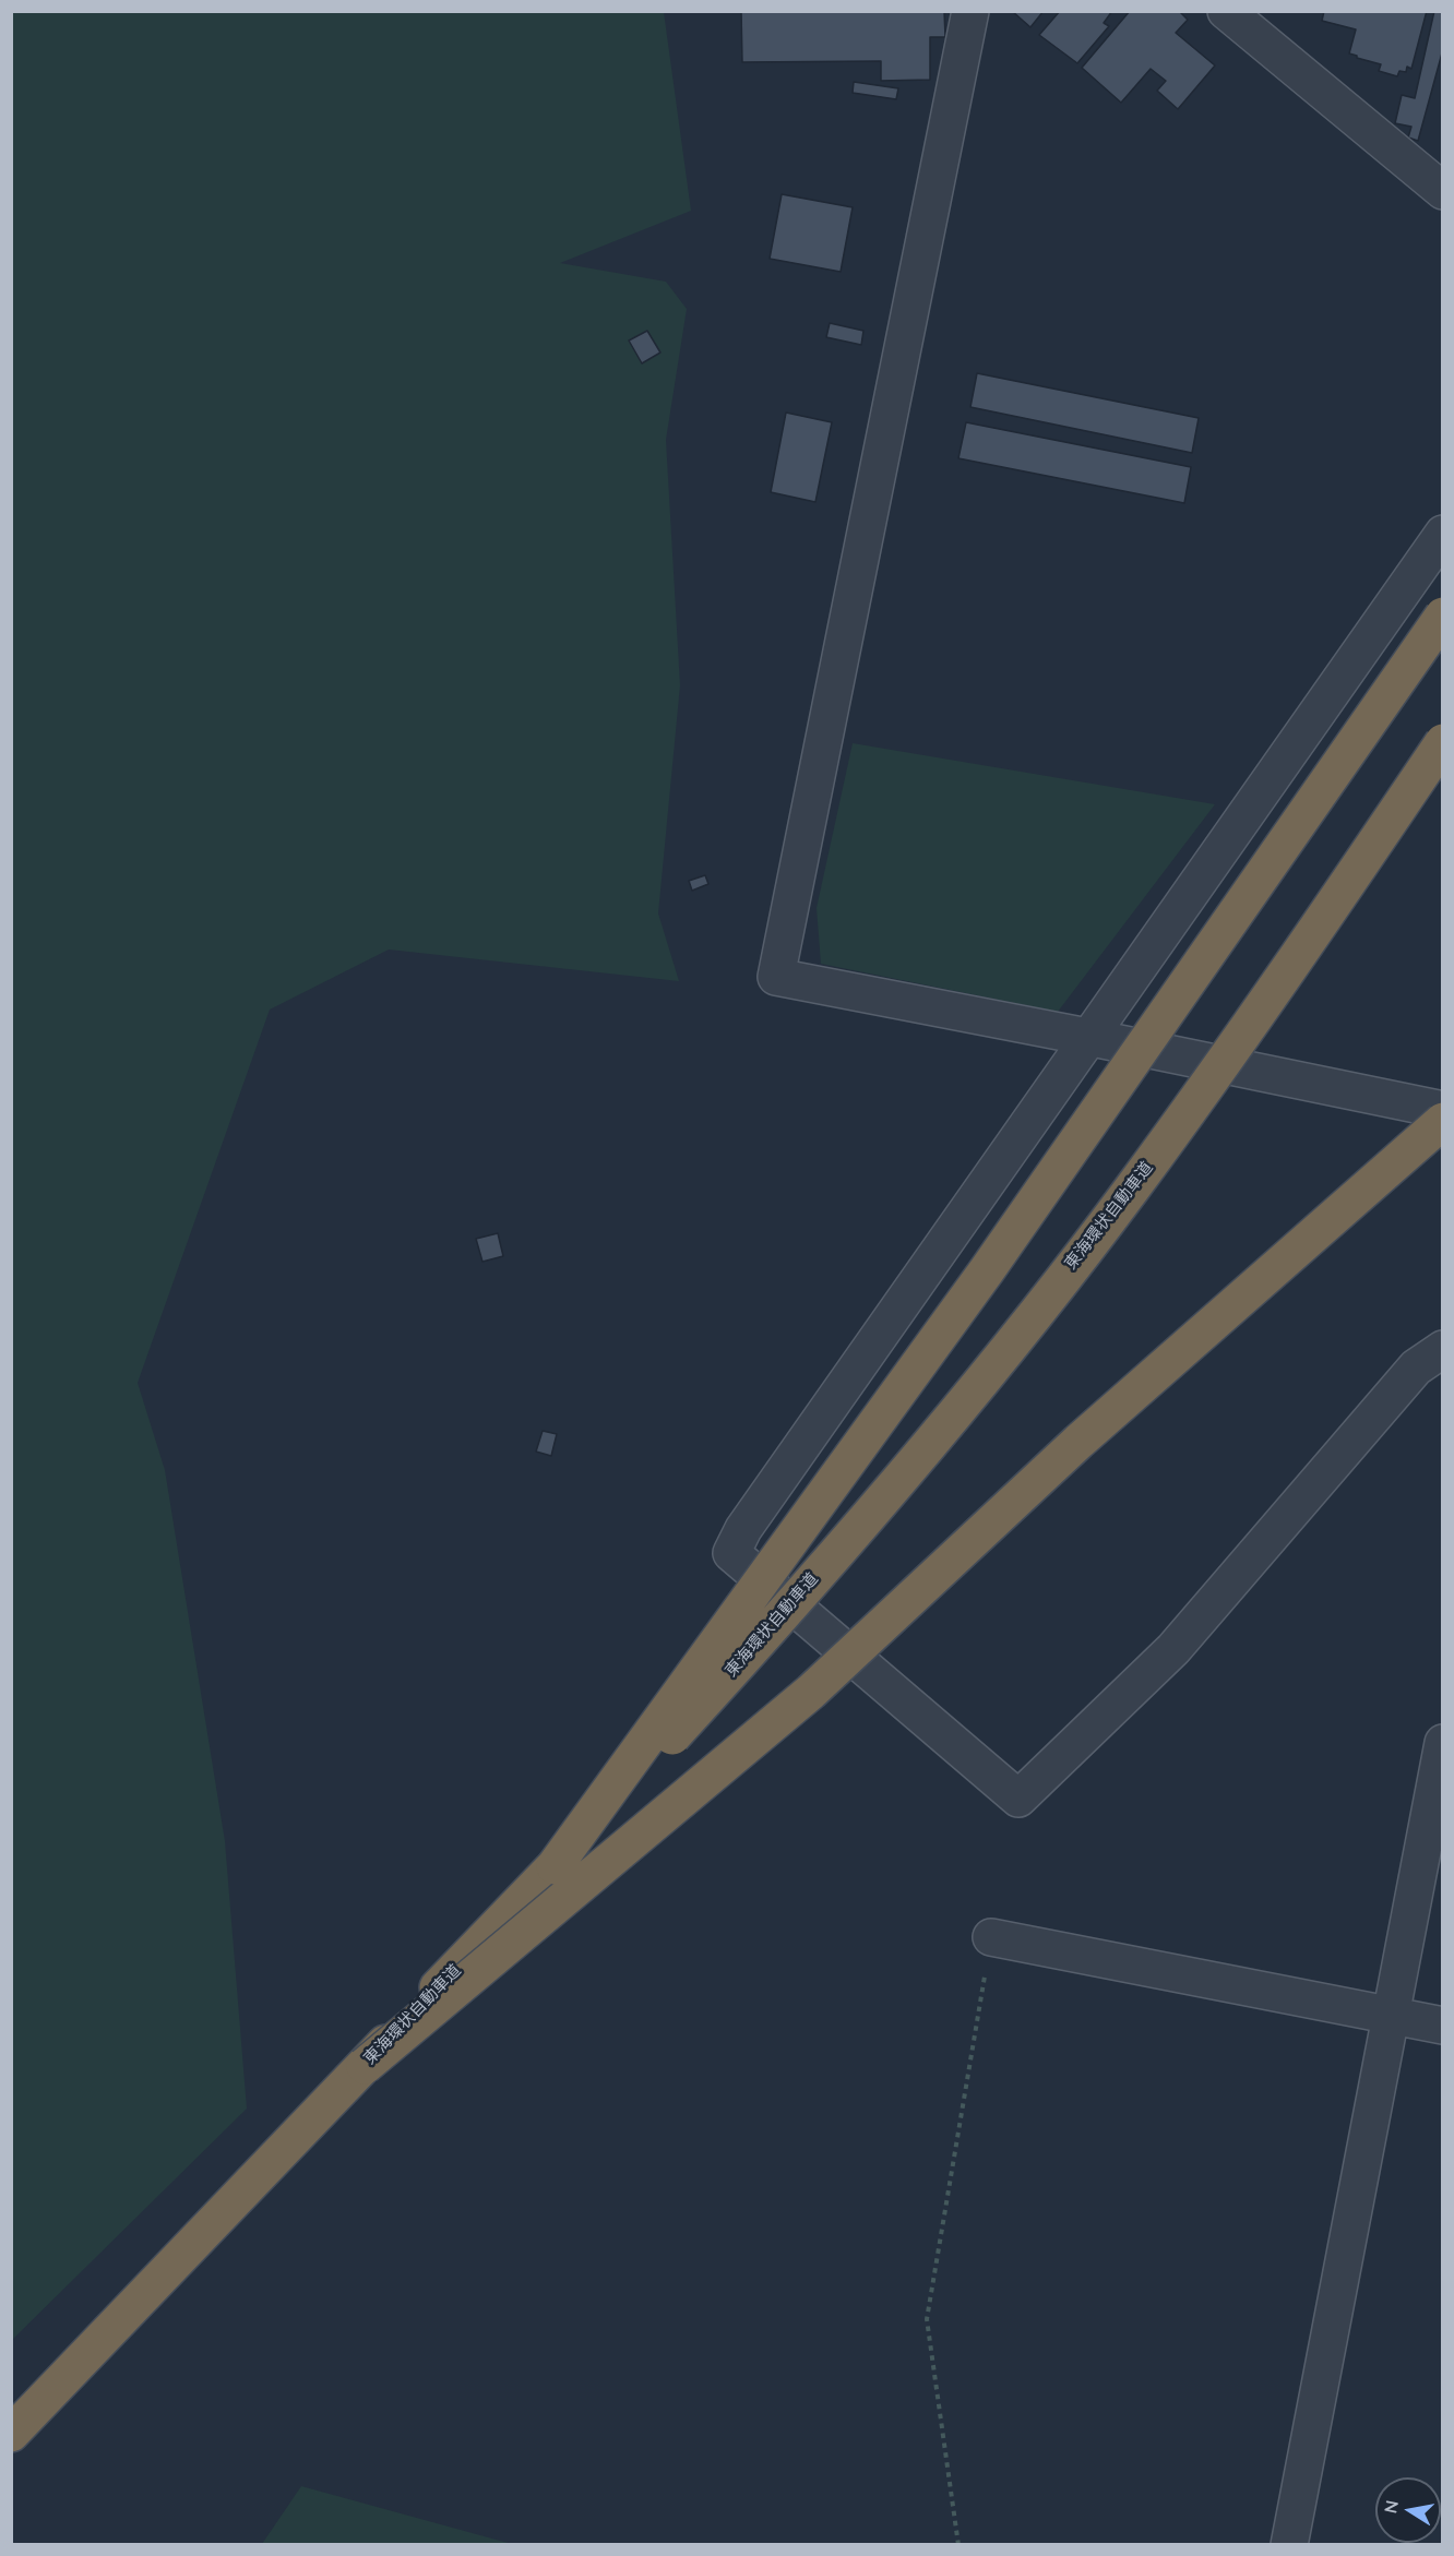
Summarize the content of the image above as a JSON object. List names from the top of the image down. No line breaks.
{"streets":{"highway":["東海環状自動車道"]},"north":"left"}
